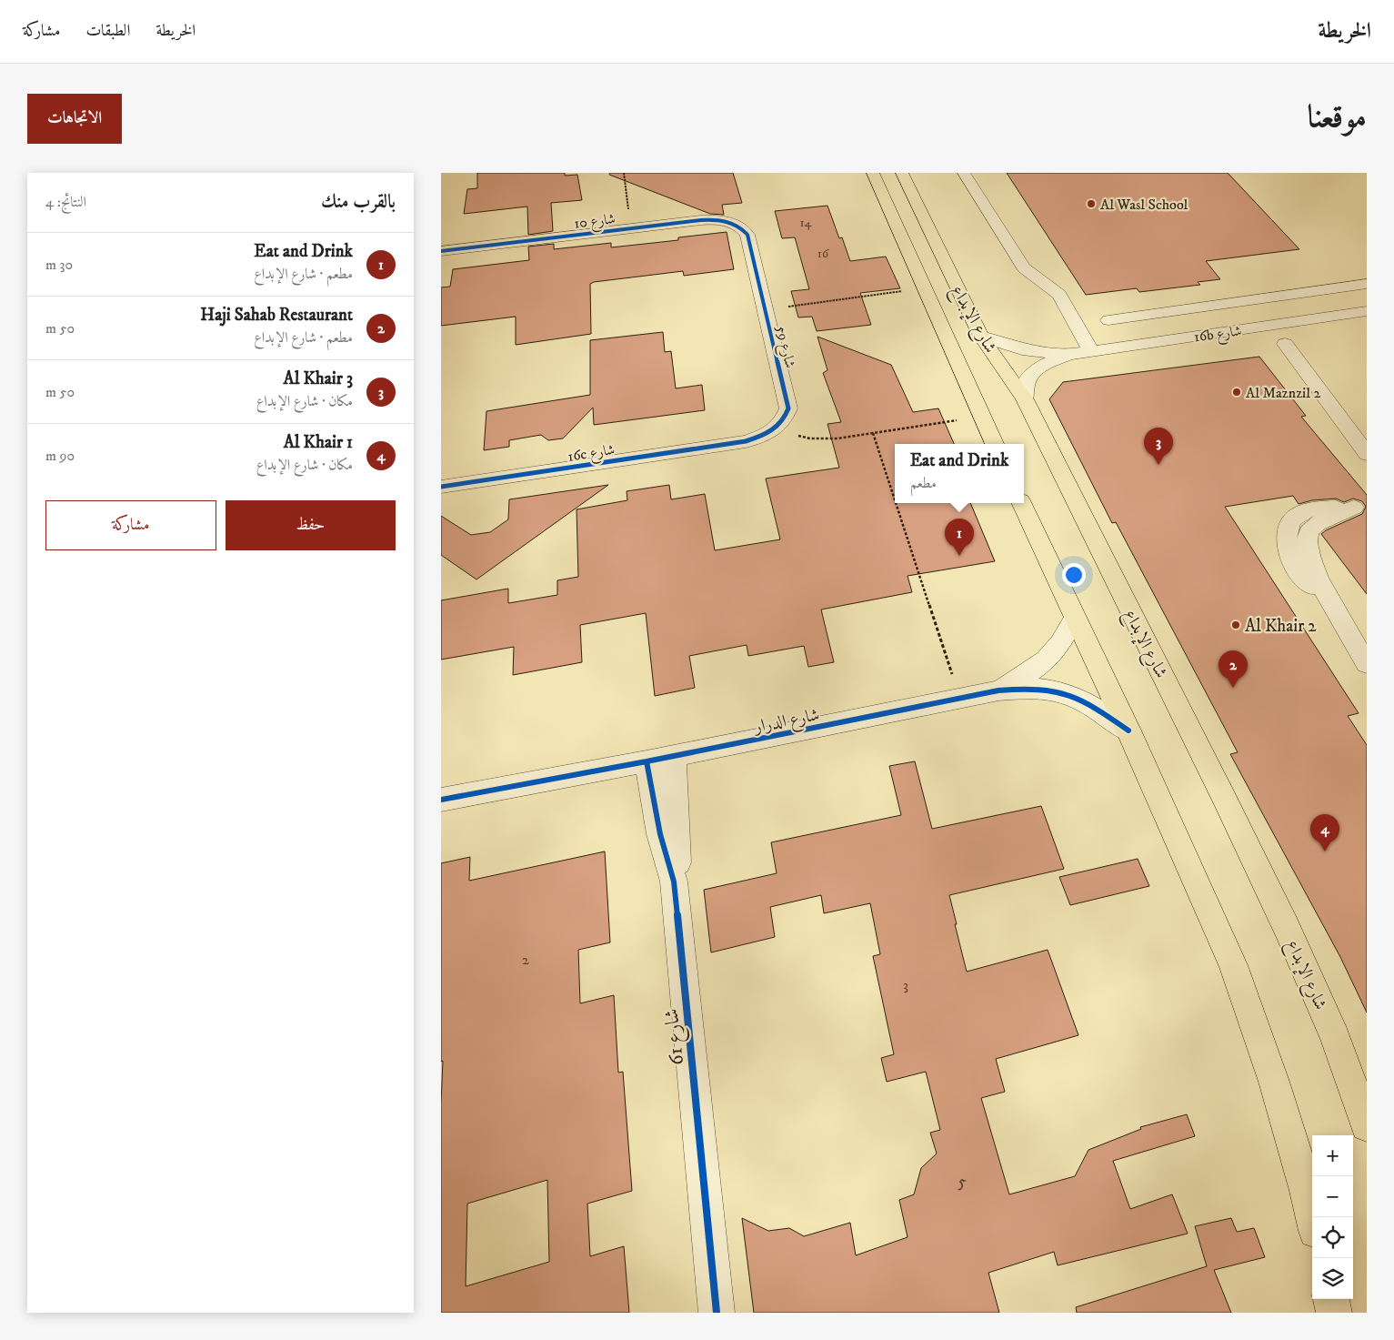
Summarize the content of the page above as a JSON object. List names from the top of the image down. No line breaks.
{"streets":{"main road":["شارع الإبداع"],"street":["شارع 10","16b شارع","شارع 59","16c شارع","شارع الدرار","شارع 61"]},"crossings":[["شارع 10","شارع 59"],["شارع الإبداع","16b شارع"],["شارع 59","16c شارع"],["شارع الدرار","شارع 61"]],"places":["Al Wasl School","Al Maznzil 2","Al Khair 2"],"house_numbers":["14","16","2","3","5"],"page":{"header":"الخريطة","nav":["الخريطة","الطبقات","مشاركة"],"title":"موقعنا","buttons":["الاتجاهات",["حفظ","مشاركة"]],"heading":["بالقرب منك","النتائج: 4"],"list":[{"mark":"1","name":"Eat and Drink","note":"مطعم · شارع الإبداع","value":"30 m"},{"mark":"2","name":"Haji Sahab Restaurant","note":"مطعم · شارع الإبداع","value":"50 m"},{"mark":"3","name":"Al Khair 3","note":"مكان · شارع الإبداع","value":"50 m"},{"mark":"4","name":"Al Khair 1","note":"مكان · شارع الإبداع","value":"90 m"}],"pins":["3","1","2","4"],"popup":["Eat and Drink","مطعم"],"map_buttons":["+","−"]}}
